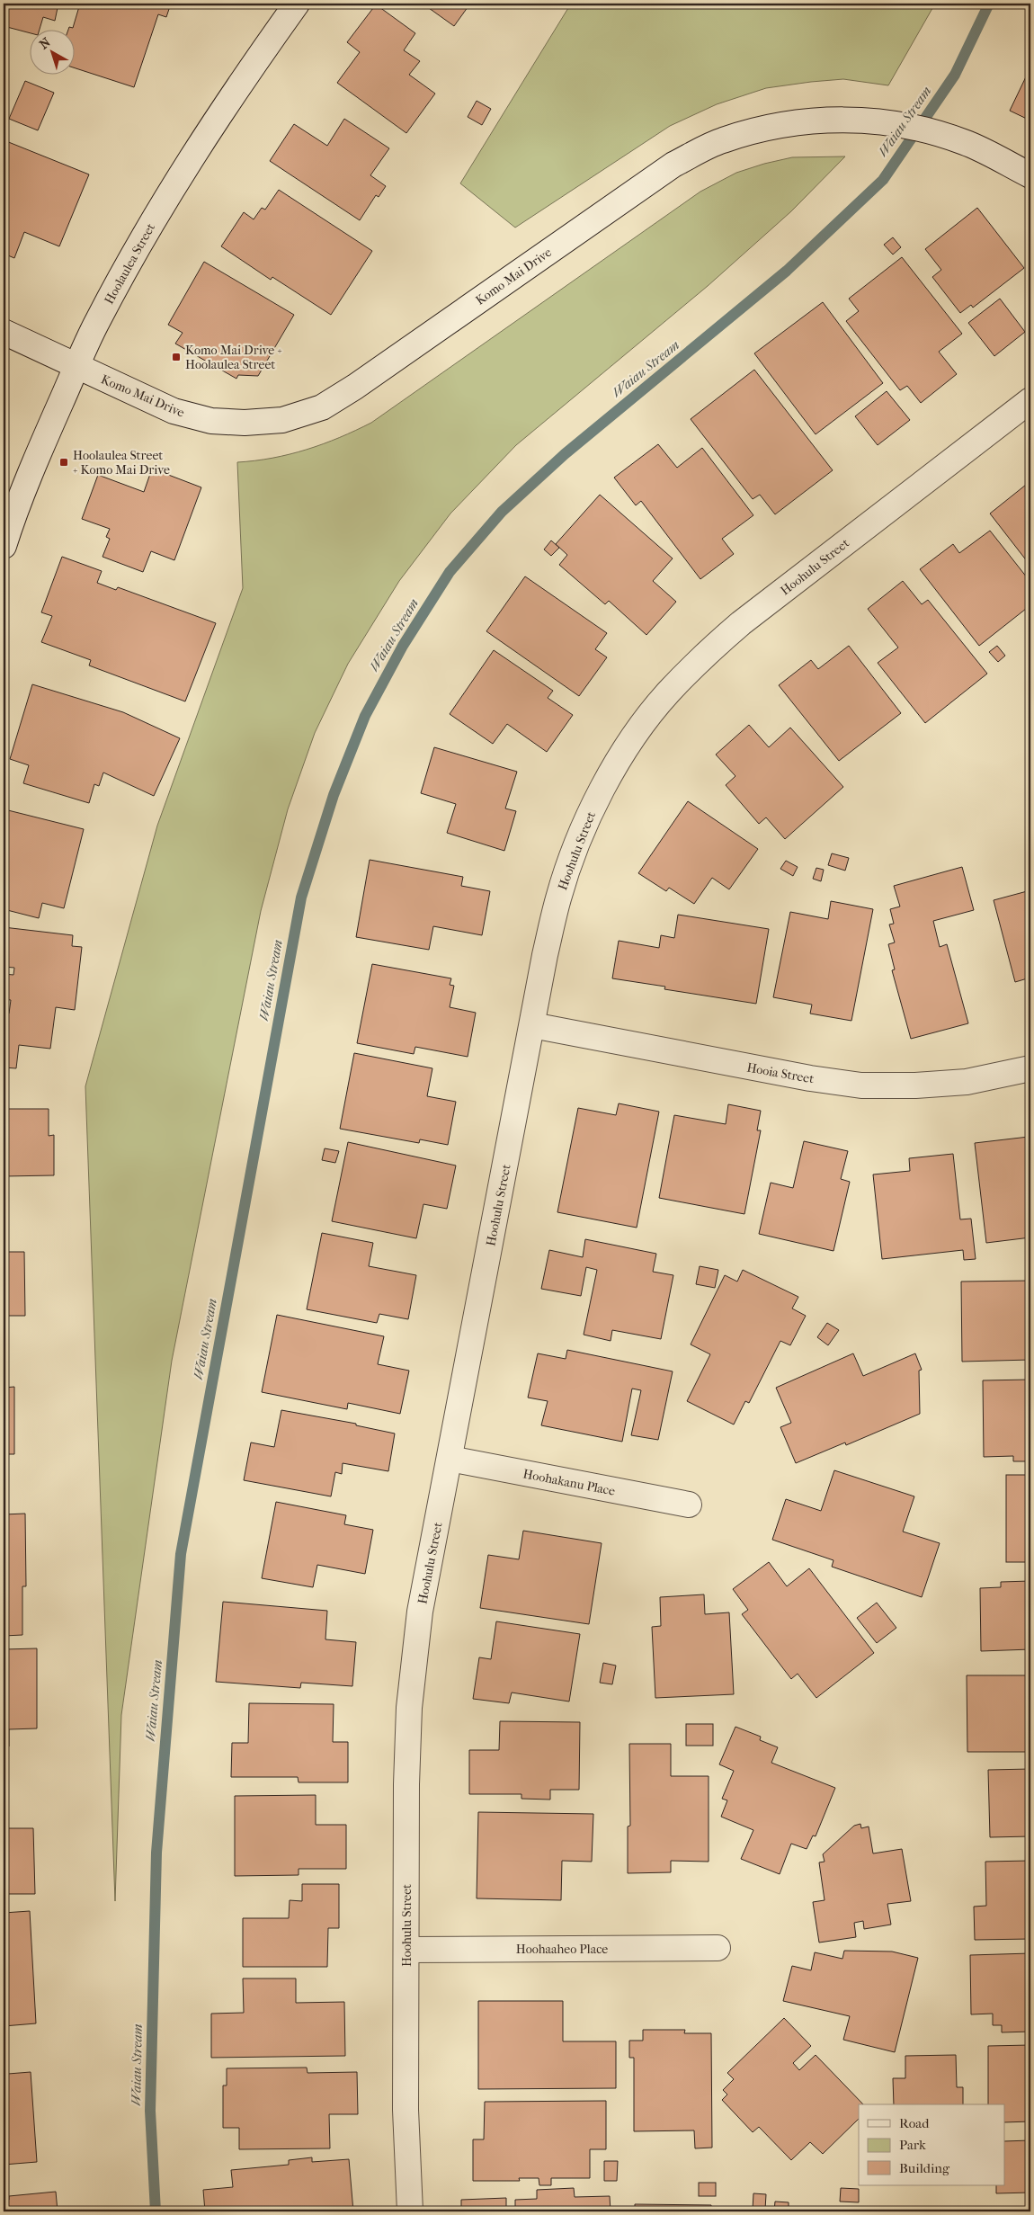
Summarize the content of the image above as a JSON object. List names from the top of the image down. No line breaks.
{"streets":{"street":["Hoolaulea Street","Komo Mai Drive","Hoohulu Street","Hooia Street","Hoohakanu Place","Hoohaaheo Place"]},"crossings":[["Hoolaulea Street","Komo Mai Drive"],["Hoohulu Street","Hooia Street"],["Hoohulu Street","Hoohakanu Place"],["Hoohulu Street","Hoohaaheo Place"]],"water":["Waiau Stream"],"places":{"transit":["Komo Mai Drive + Hoolaulea Street","Hoolaulea Street + Komo Mai Drive"]},"legend":["Road","Park","Building"],"north":"top left"}
